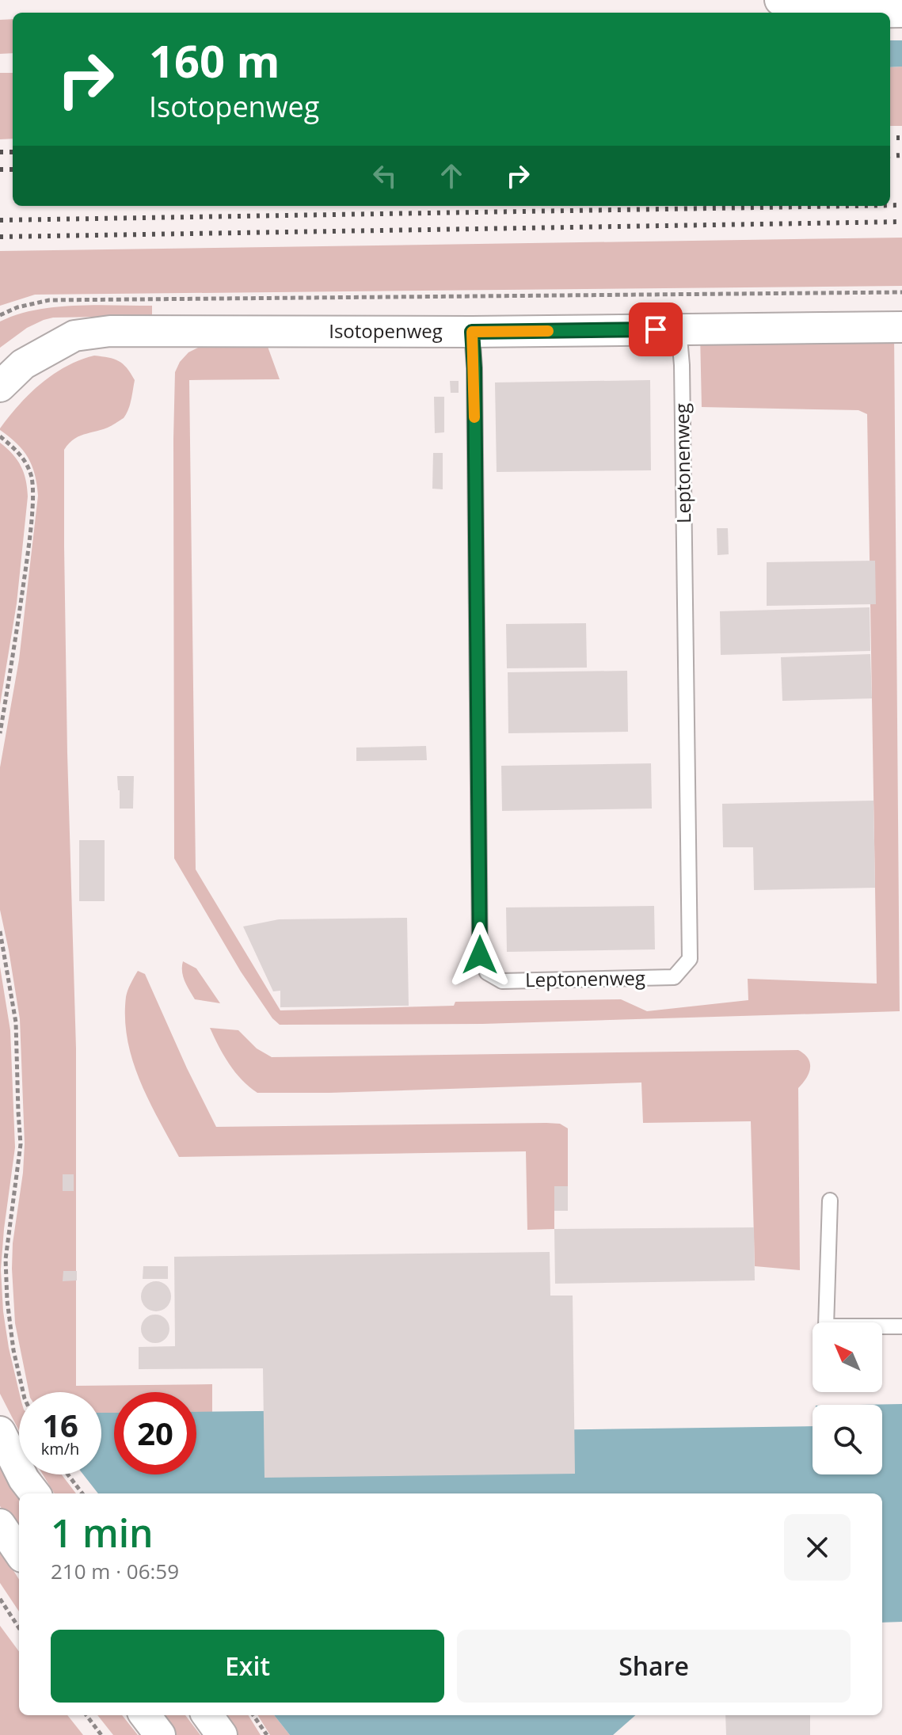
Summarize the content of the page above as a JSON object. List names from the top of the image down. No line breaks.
{"streets":{"street":["Isotopenweg"],"lane":["Leptonenweg"]},"crossings":[["Isotopenweg","Leptonenweg"]],"north":"top left","page":{"turn":["160 m","Isotopenweg"],"speed":"16 km/h","limit":"20","heading":["1 min","210 m · 06:59"],"buttons":["Exit","Share"]}}
